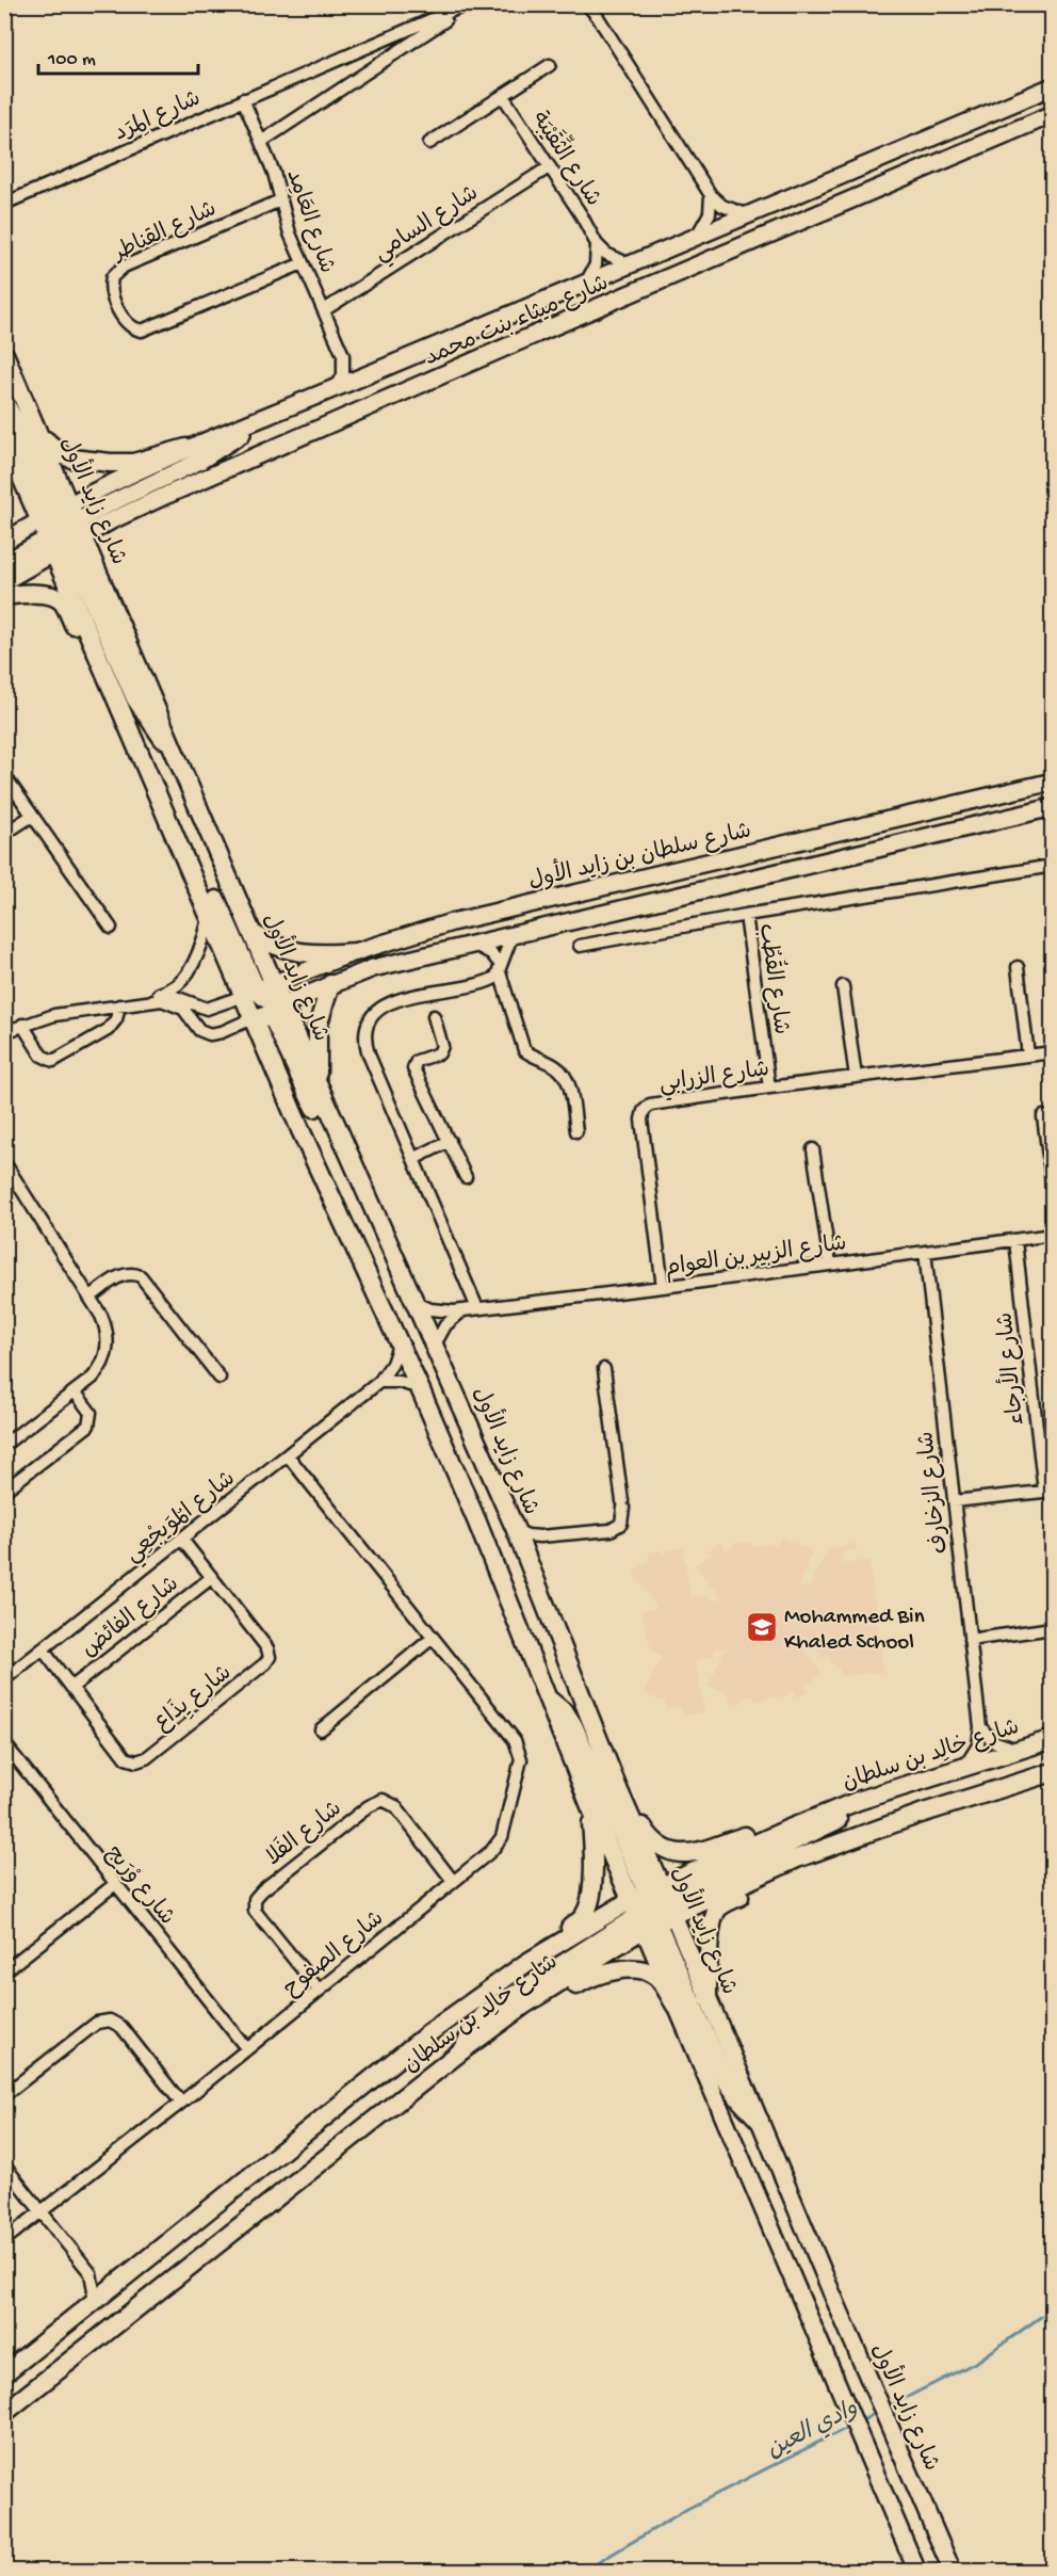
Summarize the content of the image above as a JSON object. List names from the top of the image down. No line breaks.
{"streets":{"main road":["شارع ميثاء بنت محمد","شارع زايد الأول","شارع سلطان بن زايد الأول","شارع خالِد بن سلطان"],"street":["شارع المِرَد","شارع الثِّقَيْبَة","شارع العَامِد","شارع السامي","شارع القناطر","شارع القُطُب","شارع الزرابي","شارع الزبير بن العوام","شارع الأرجاء","شارع الزخارف","شارع المُوَيجْعِي","شارع الفائض","شارع يِذَاع","شارع الفَلا","شارع وْرَيج","شارع الصفوح"]},"crossings":[["شارع المِرَد","شارع العَامِد"],["شارع الثِّقَيْبَة","شارع السامي"],["شارع الثِّقَيْبَة","شارع ميثاء بنت محمد"],["شارع العَامِد","شارع السامي"],["شارع العَامِد","شارع القناطر"],["شارع ميثاء بنت محمد","شارع زايد الأول"],["شارع زايد الأول","شارع سلطان بن زايد الأول"],["شارع زايد الأول","شارع الزبير بن العوام"],["شارع زايد الأول","شارع المُوَيجْعِي"],["شارع زايد الأول","شارع خالِد بن سلطان"],["شارع القُطُب","شارع الزرابي"],["شارع الزرابي","شارع الزبير بن العوام"],["شارع الزبير بن العوام","شارع الأرجاء"],["شارع الزبير بن العوام","شارع الزخارف"],["شارع الزخارف","شارع خالِد بن سلطان"],["شارع المُوَيجْعِي","شارع يِذَاع"],["شارع المُوَيجْعِي","شارع الصفوح"],["شارع الفائض","شارع يِذَاع"],["شارع الفَلا","شارع الصفوح"],["شارع وْرَيج","شارع الصفوح"]],"water":["وادي العين"],"places":{"school or university":["Mohammed Bin Khaled School"]},"scale_bar":"100 m"}
